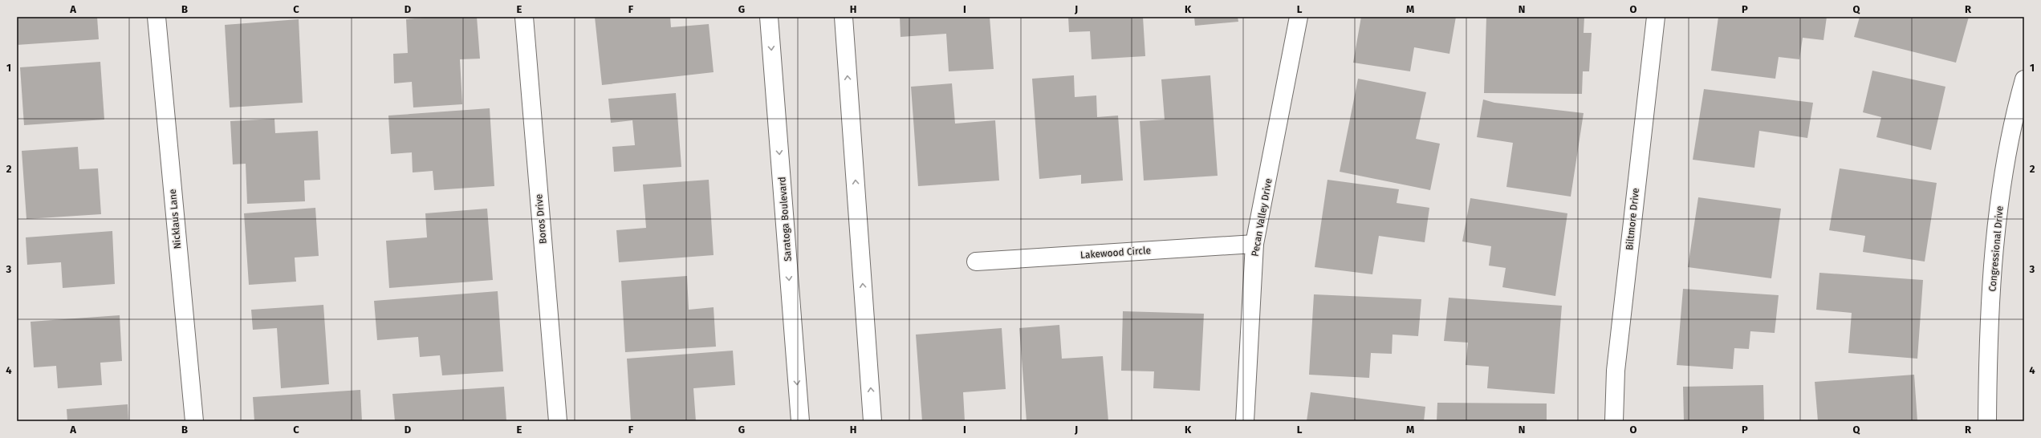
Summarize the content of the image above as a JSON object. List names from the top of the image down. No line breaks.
{"streets":{"street":["Pecan Valley Drive","Nicklaus Lane","Boros Drive","Saratoga Boulevard","Biltmore Drive","Congressional Drive","Lakewood Circle"]},"crossings":[["Pecan Valley Drive","Lakewood Circle"]],"grid":{"columns":["A","B","C","D","E","F","G","H","I","J","K","L","M","N","O","P","Q","R"],"rows":["1","2","3","4"]}}
